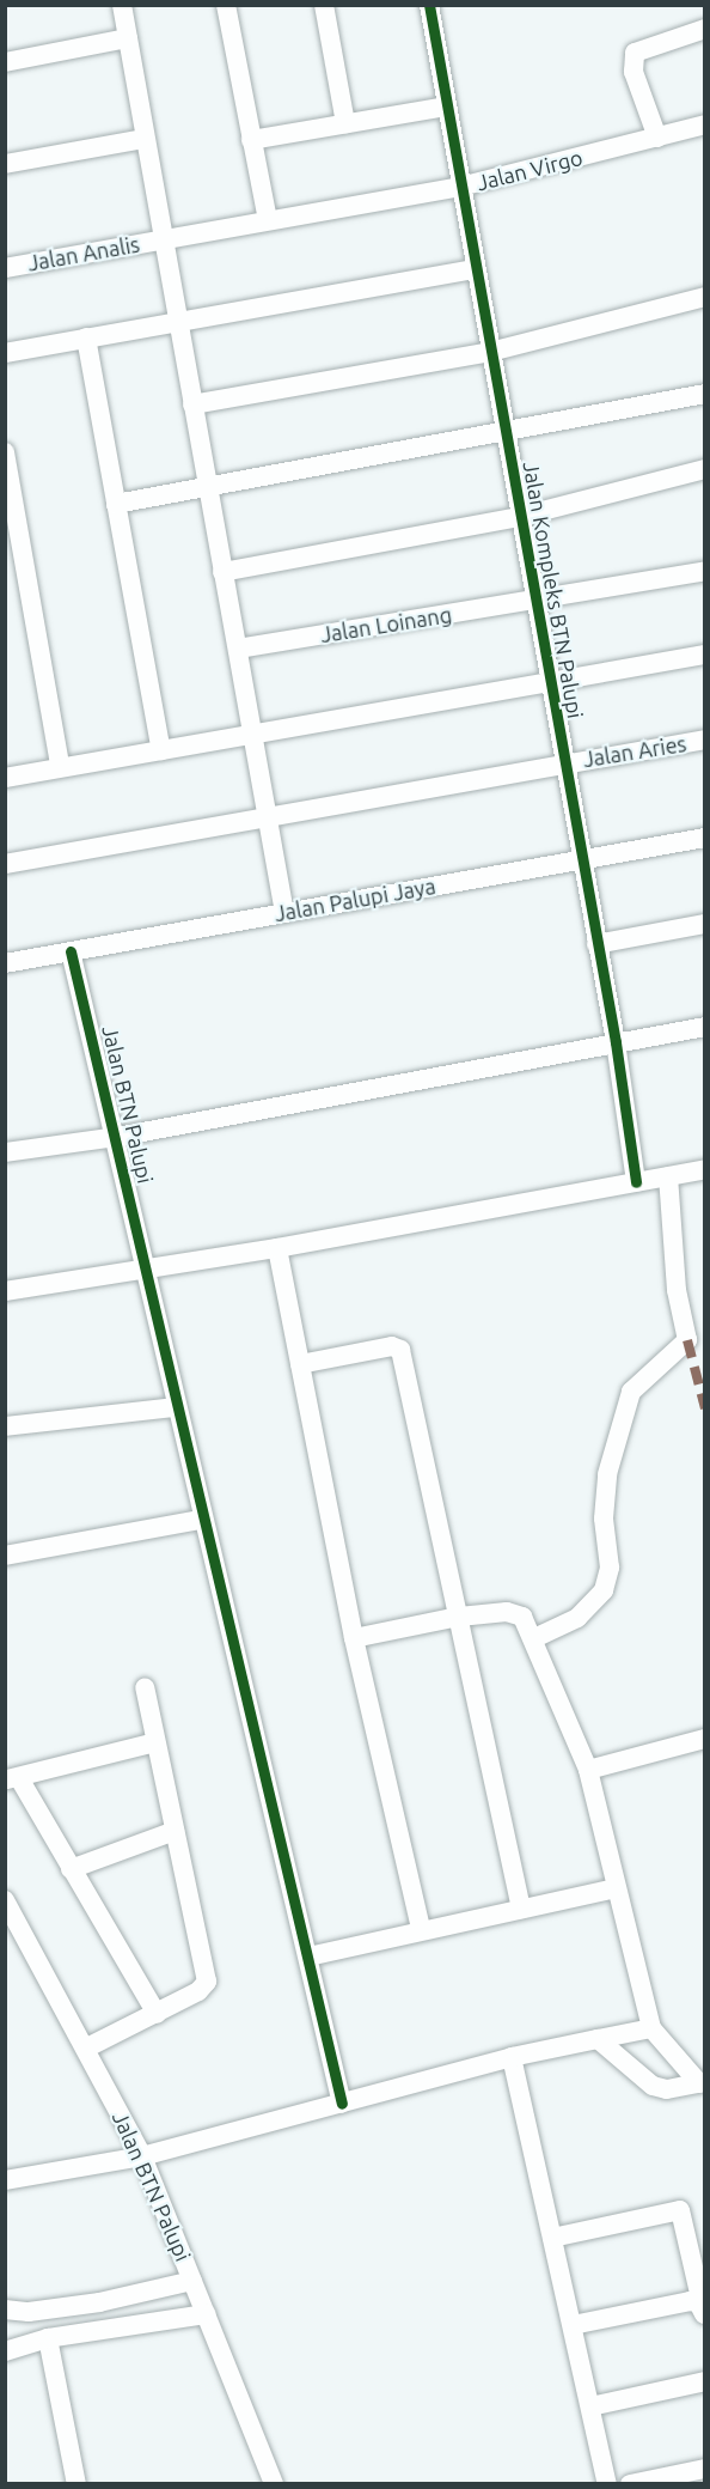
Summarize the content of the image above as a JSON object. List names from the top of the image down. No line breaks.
{"streets":{"street":["Jalan Virgo","Jalan Analis","Jalan Kompleks BTN Palupi","Jalan Loinang","Jalan Aries","Jalan Palupi Jaya","Jalan BTN Palupi"]},"crossings":[["Jalan Virgo","Jalan Kompleks BTN Palupi"],["Jalan Kompleks BTN Palupi","Jalan Loinang"],["Jalan Kompleks BTN Palupi","Jalan Aries"],["Jalan Kompleks BTN Palupi","Jalan Palupi Jaya"],["Jalan Kompleks BTN Palupi","Jalan BTN Palupi"],["Jalan Palupi Jaya","Jalan BTN Palupi"]]}
